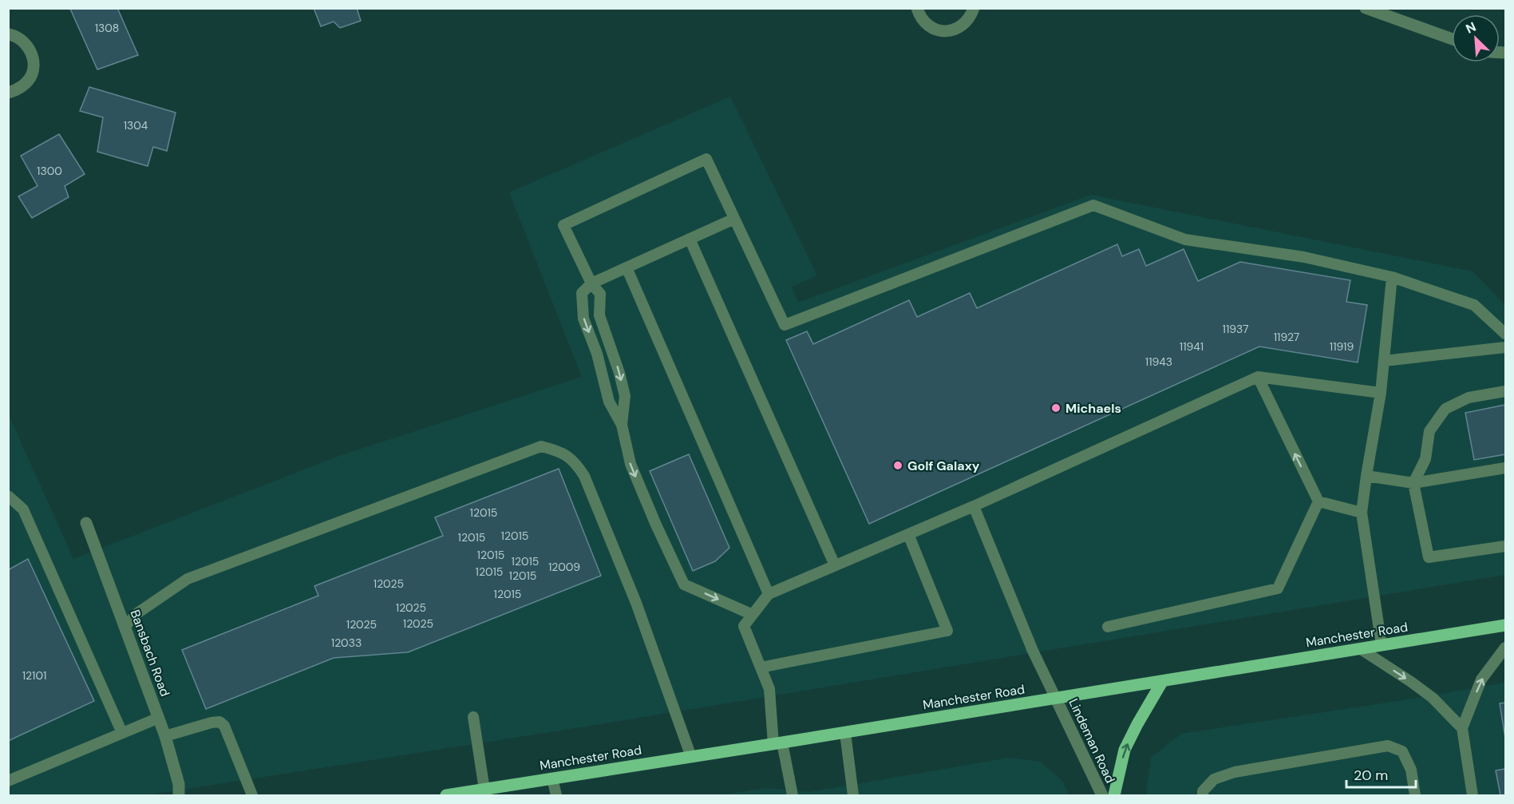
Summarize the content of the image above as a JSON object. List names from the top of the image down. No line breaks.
{"streets":{"main road":["Manchester Road"],"street":["Bansbach Road","Lindeman Road"]},"crossings":[["Manchester Road","Lindeman Road"]],"places":["Michaels","Golf Galaxy"],"house_numbers":["1308","1304","1300","11937","11927","11941","11919","11943","12015","12015","12015","12015","12015","12009","12015","12015","12025","12015","12025","12025","12025","12033","12101"],"scale_bar":"20 m","north":"top left"}
